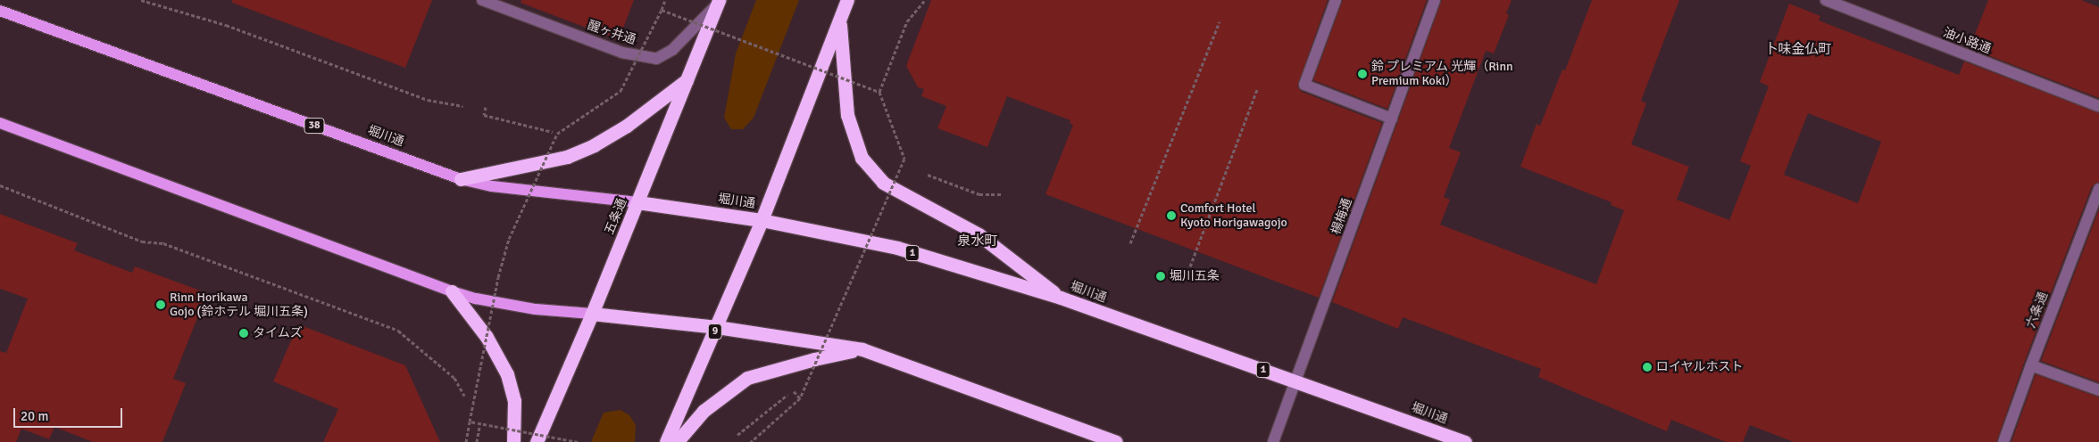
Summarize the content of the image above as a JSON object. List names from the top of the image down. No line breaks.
{"streets":{"highway":["堀川通","五条通","1","9"],"main road":["38"],"street":["醒ヶ井通","油小路通","楊梅通","六条通"]},"crossings":[["醒ヶ井通","五条通"],["堀川通","五条通"],["堀川通","楊梅通"],["堀川通","9"]],"districts":["卜味金仏町","泉水町"],"places":["鈴 プレミアム 光輝（Rinn Premium Koki）","Comfort Hotel Kyoto Horigawagojo","堀川五条","Rinn Horikawa Gojo (鈴ホテル 堀川五条)","タイムズ","ロイヤルホスト"],"scale_bar":"20 m"}
